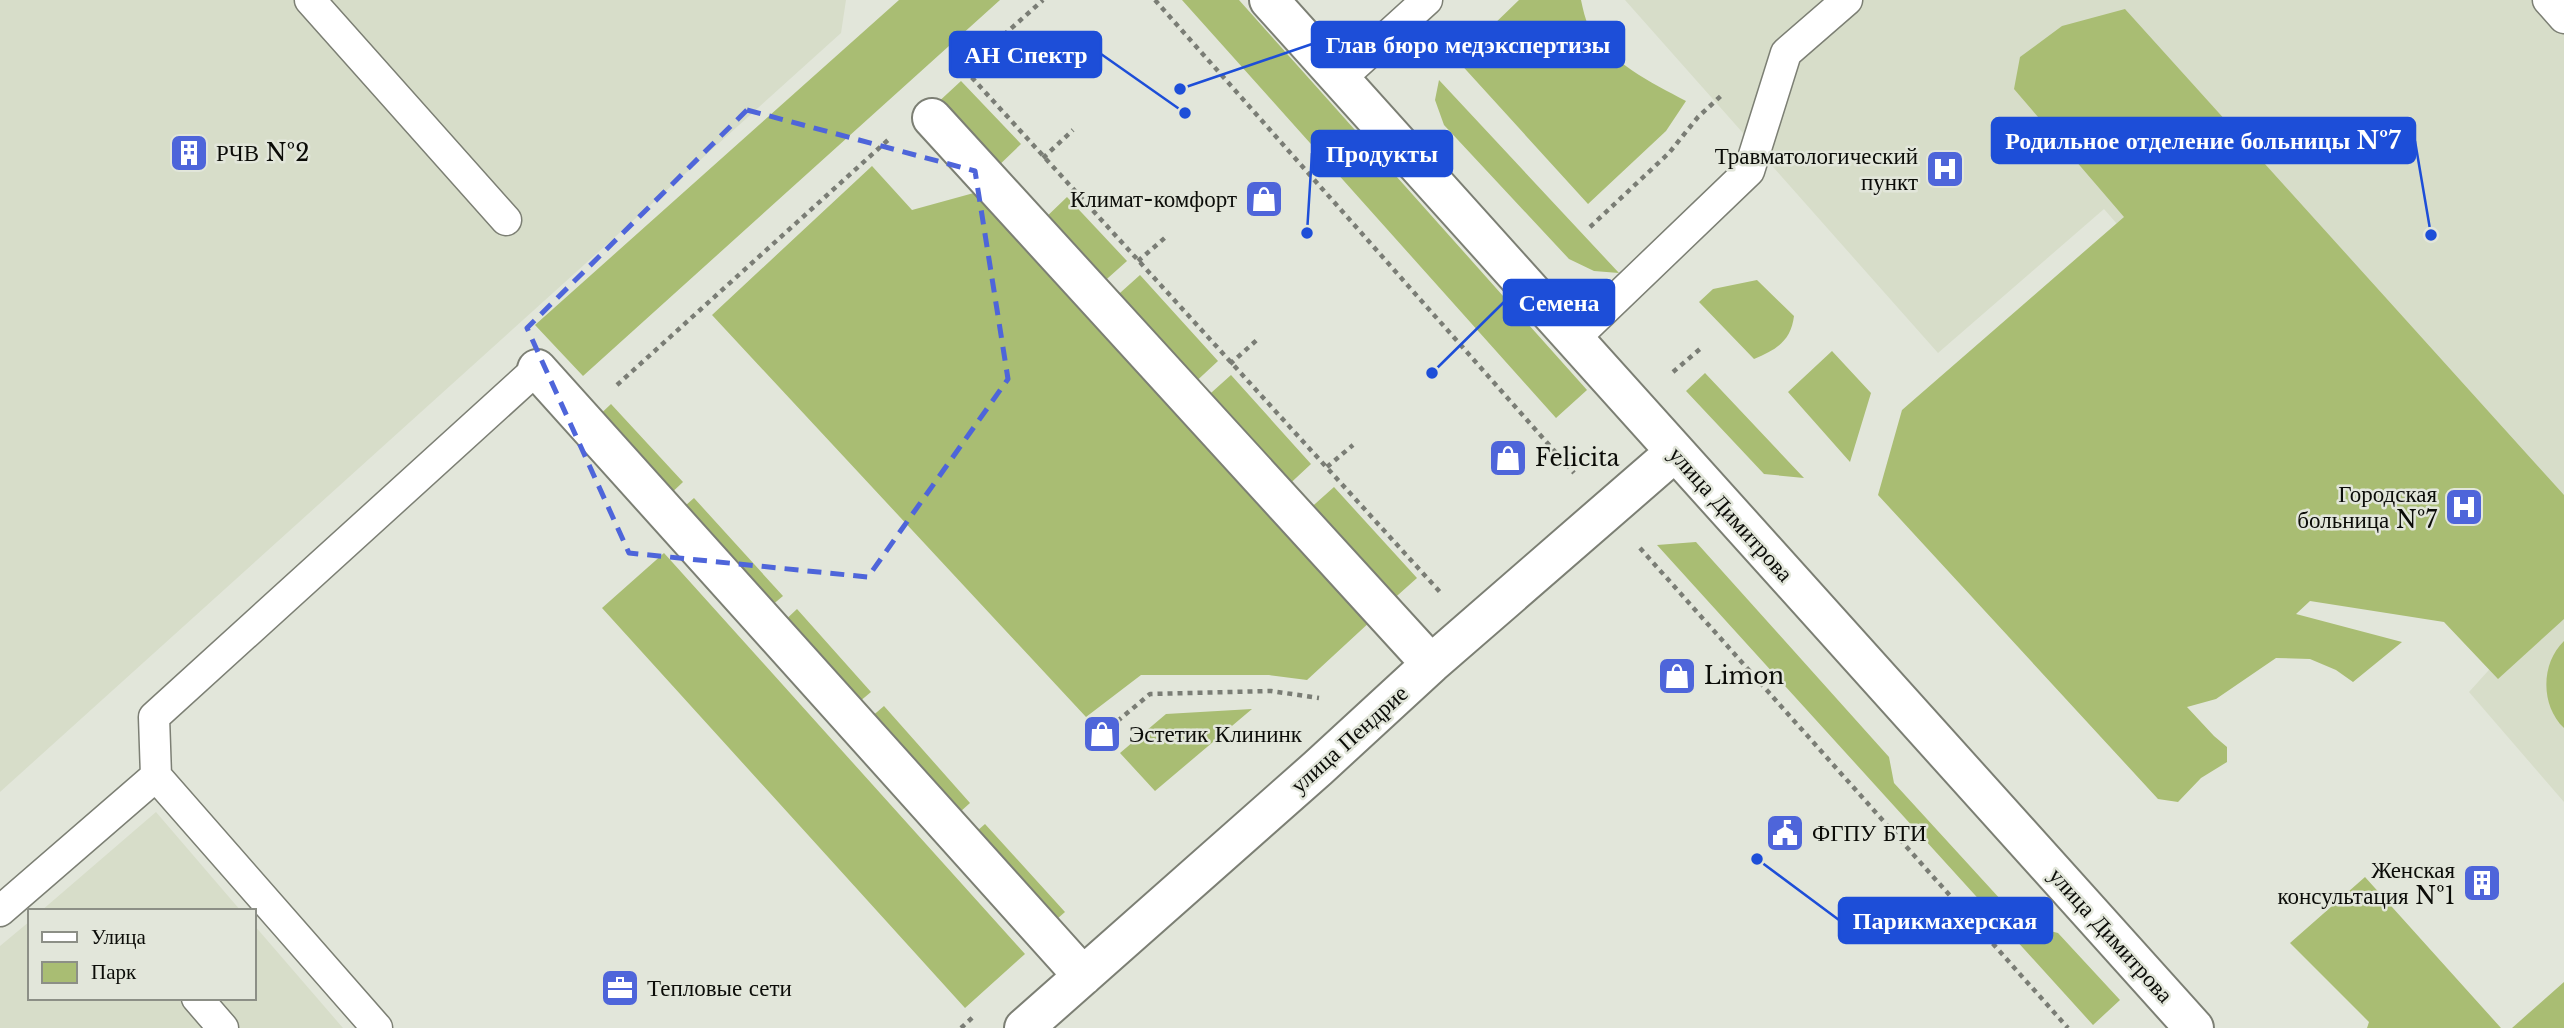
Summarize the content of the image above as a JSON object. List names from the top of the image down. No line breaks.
{"streets":{"street":["улица Димитрова","улица Пендрие"]},"crossings":[["улица Димитрова","улица Пендрие"]],"places":{"other":["Глав бюро медэкспертизы","АН Спектр","Продукты","Родильное отделение больницы №7","Семена","Парикмахерская"],"building":["РЧВ №2","Женская консультация №1"],"hospital":["Травматологический пункт","Городская больница №7"],"shop":["Климат-комфорт","Felicita","Limon","Эстетик Клининк"],"public building":["ФГПУ БТИ"],"office":["Тепловые сети"]},"legend":["Улица","Парк"]}
